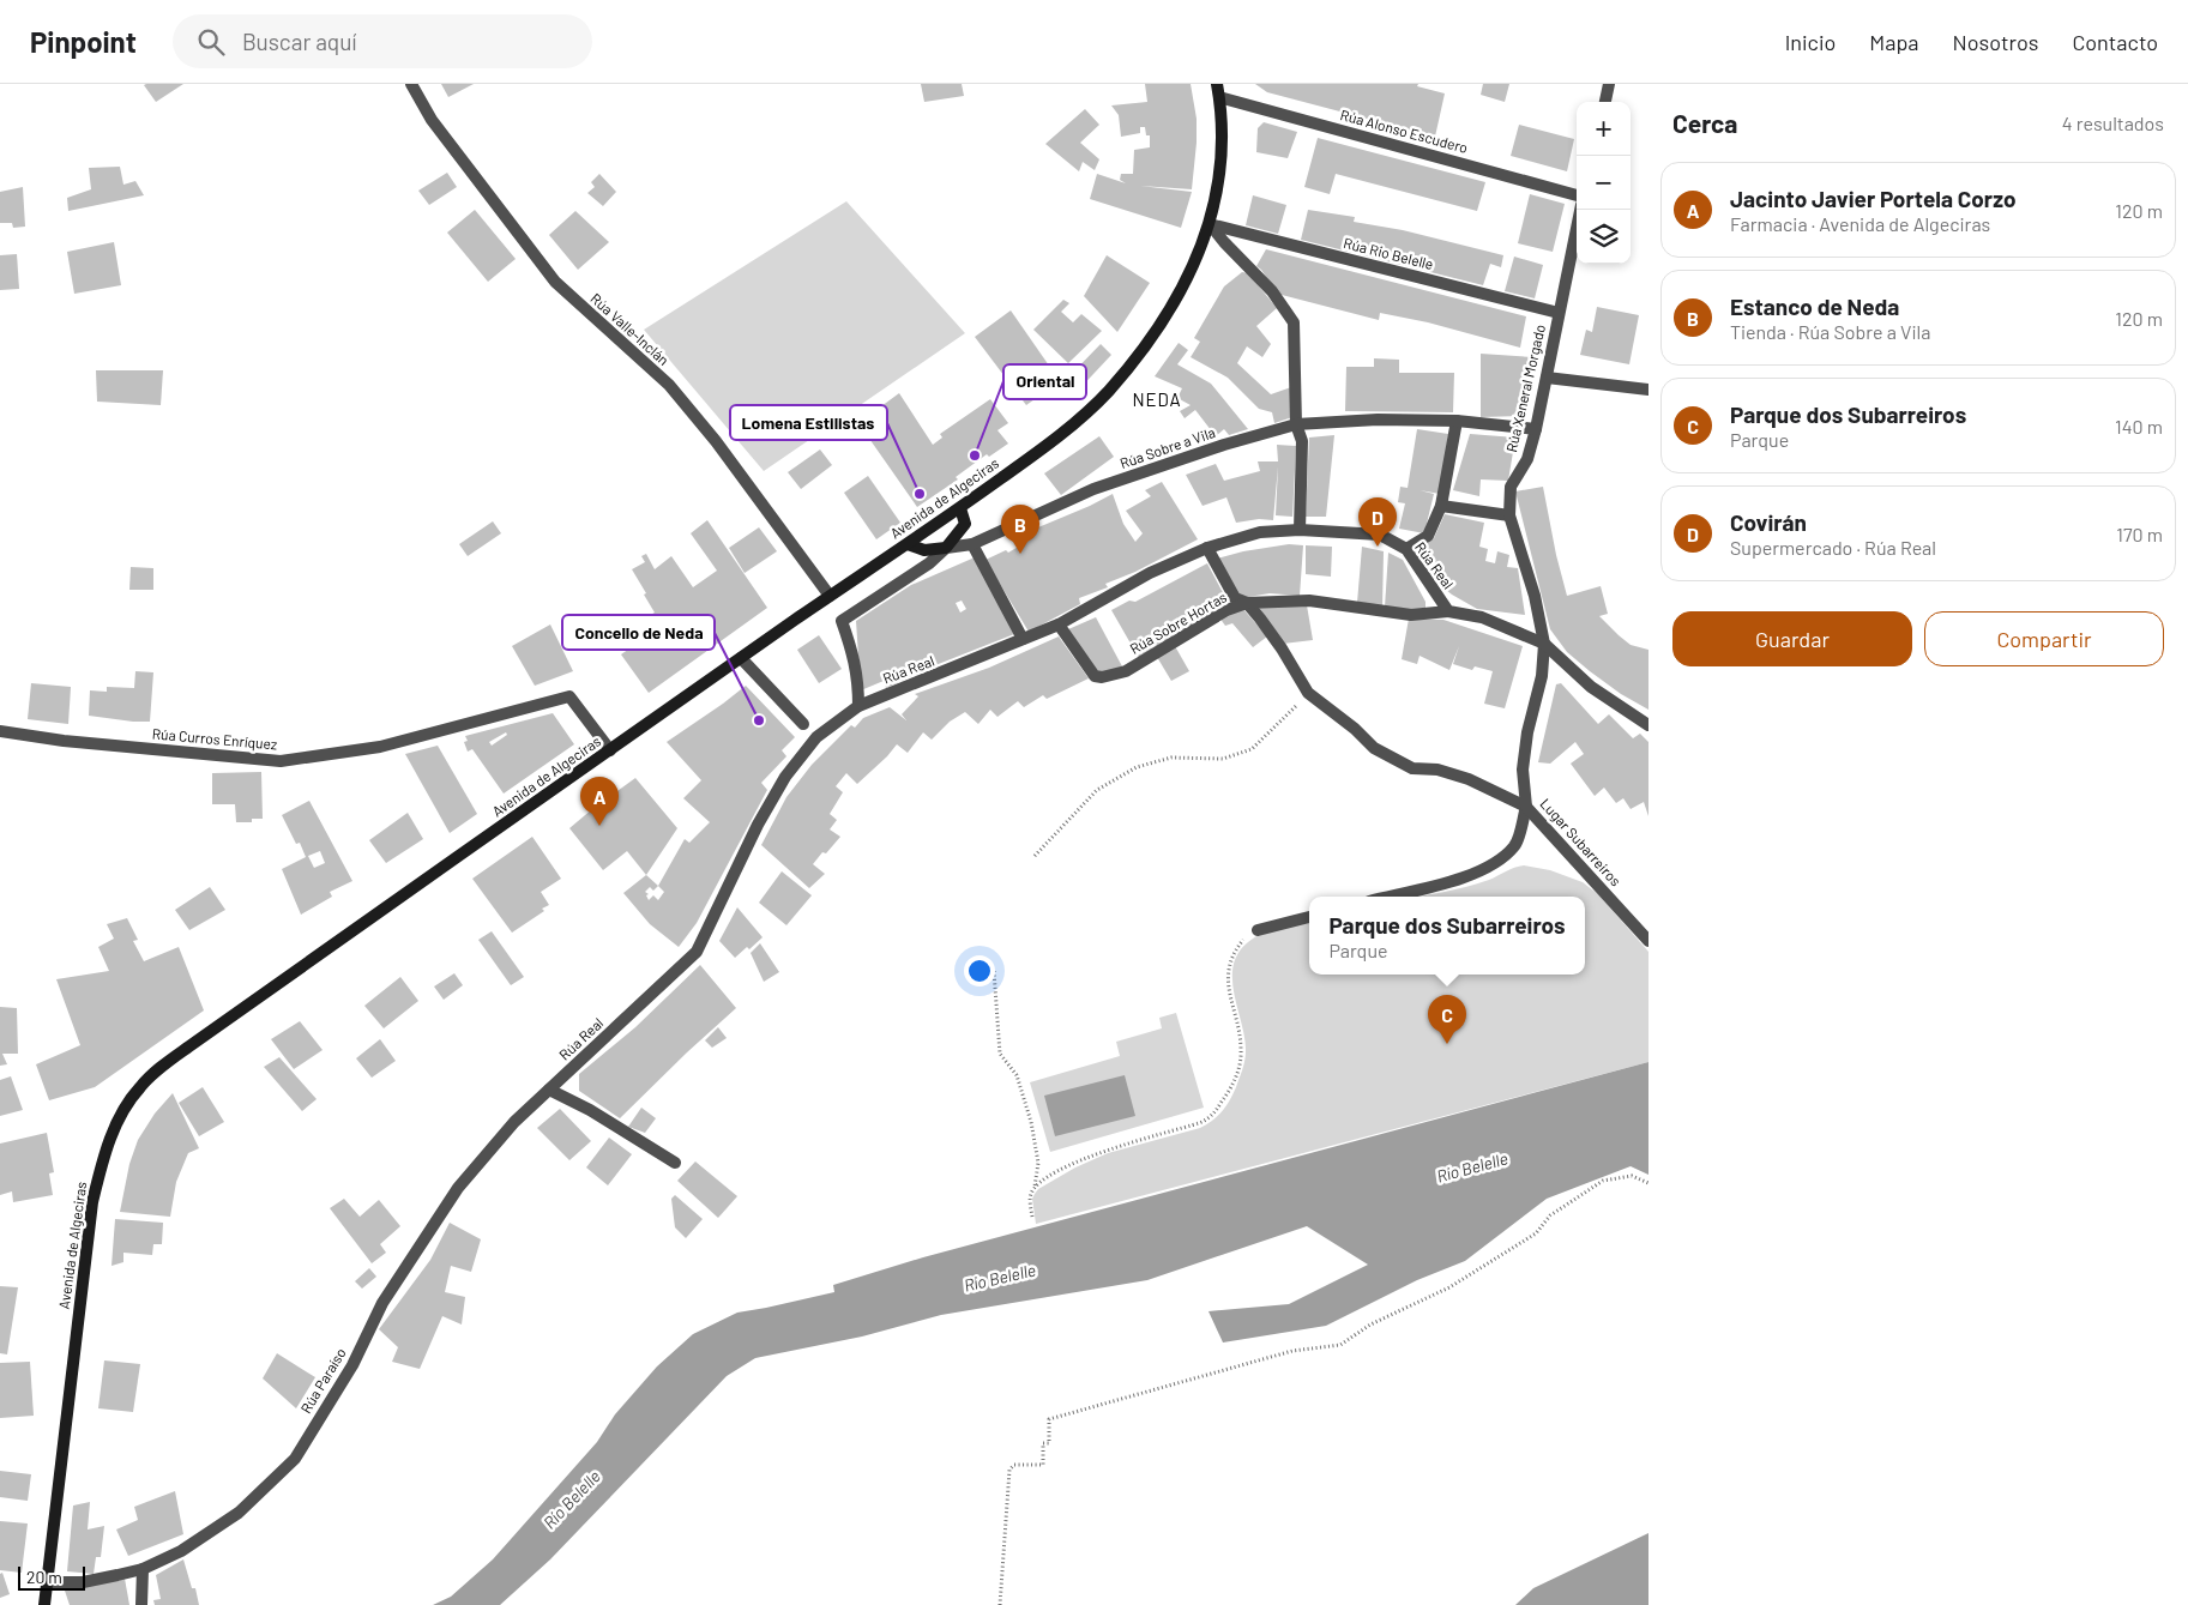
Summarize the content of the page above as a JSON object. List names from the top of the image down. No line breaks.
{"streets":{"main road":["Avenida de Algeciras"],"street":["Rúa Alonso Escudero","Rúa Rio Belelle","Rúa Valle-Inclán","Rúa Xeneral Morgado","Rúa Sobre a Vila","Rúa Real","Rúa Sobre Hortas","Rúa Curros Enríquez","Lugar Subarreiros","Rúa Paraíso"]},"crossings":[["Rúa Alonso Escudero","Avenida de Algeciras"],["Rúa Rio Belelle","Rúa Xeneral Morgado"],["Rúa Rio Belelle","Avenida de Algeciras"],["Rúa Valle-Inclán","Avenida de Algeciras"],["Rúa Xeneral Morgado","Rúa Sobre a Vila"],["Rúa Xeneral Morgado","Rúa Real"],["Rúa Xeneral Morgado","Lugar Subarreiros"],["Avenida de Algeciras","Rúa Curros Enríquez"],["Avenida de Algeciras","Rúa Paraíso"],["Rúa Real","Rúa Sobre Hortas"],["Rúa Real","Lugar Subarreiros"],["Rúa Real","Rúa Paraíso"]],"districts":["NEDA"],"water":["Río Belelle"],"places":["Oriental","Lomena Estilistas","Concello de Neda"],"scale_bar":"20 m","page":{"header":"Pinpoint","search":"Buscar aquí","nav":["Inicio","Mapa","Nosotros","Contacto"],"heading":["Cerca","4 resultados"],"map_buttons":["+","−"],"list":[{"mark":"A","name":"Jacinto Javier Portela Corzo","note":"Farmacia · Avenida de Algeciras","value":"120 m"},{"mark":"B","name":"Estanco de Neda","note":"Tienda · Rúa Sobre a Vila","value":"120 m"},{"mark":"C","name":"Parque dos Subarreiros","note":"Parque","value":"140 m"},{"mark":"D","name":"Covirán","note":"Supermercado · Rúa Real","value":"170 m"}],"pins":["D","B","A","C"],"buttons":["Guardar","Compartir"],"popup":["Parque dos Subarreiros","Parque"],"scale":"20 m"}}
